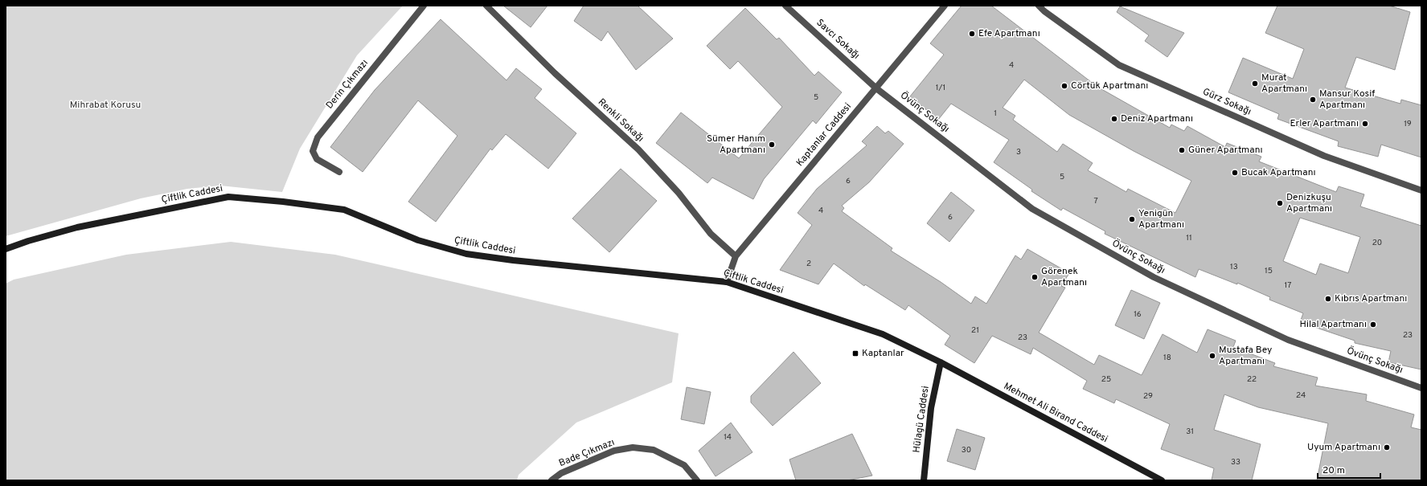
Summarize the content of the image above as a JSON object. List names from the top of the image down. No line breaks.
{"streets":{"main road":["Çiftlik Caddesi","Mehmet Ali Birand Caddesi","Hülagü Caddesi"],"street":["Savcı Sokağı","Derin Çıkmazı","Gürz Sokağı","Övünç Sokağı","Renkli Sokağı","Kaptanlar Caddesi","Bade Çıkmazı"]},"crossings":[["Savcı Sokağı","Övünç Sokağı"],["Savcı Sokağı","Kaptanlar Caddesi"],["Övünç Sokağı","Kaptanlar Caddesi"],["Renkli Sokağı","Kaptanlar Caddesi"],["Kaptanlar Caddesi","Çiftlik Caddesi"],["Çiftlik Caddesi","Mehmet Ali Birand Caddesi"],["Çiftlik Caddesi","Hülagü Caddesi"],["Mehmet Ali Birand Caddesi","Hülagü Caddesi"]],"parks":["Mihrabat Korusu"],"places":{"other":["Efe Apartmanı","Murat Apartmanı","Cörtük Apartmanı","Mansur Kosif Apartmanı","Deniz Apartmanı","Erler Apartmanı","Sümer Hanım Apartmanı","Güner Apartmanı","Bucak Apartmanı","Denizkuşu Apartmanı","Yenigün Apartmanı","Görenek Apartmanı","Kıbrıs Apartmanı","Hilal Apartmanı","Mustafa Bey Apartmanı","Uyum Apartmanı"],"transit":["Kaptanlar"]},"house_numbers":["4","1/1","5","1","19","3","5","6","7","4","6","11","20","2","13","15","17","16","21","23","23","18","25","22","24","29","31","14","30","33"],"scale_bar":"20 m"}
